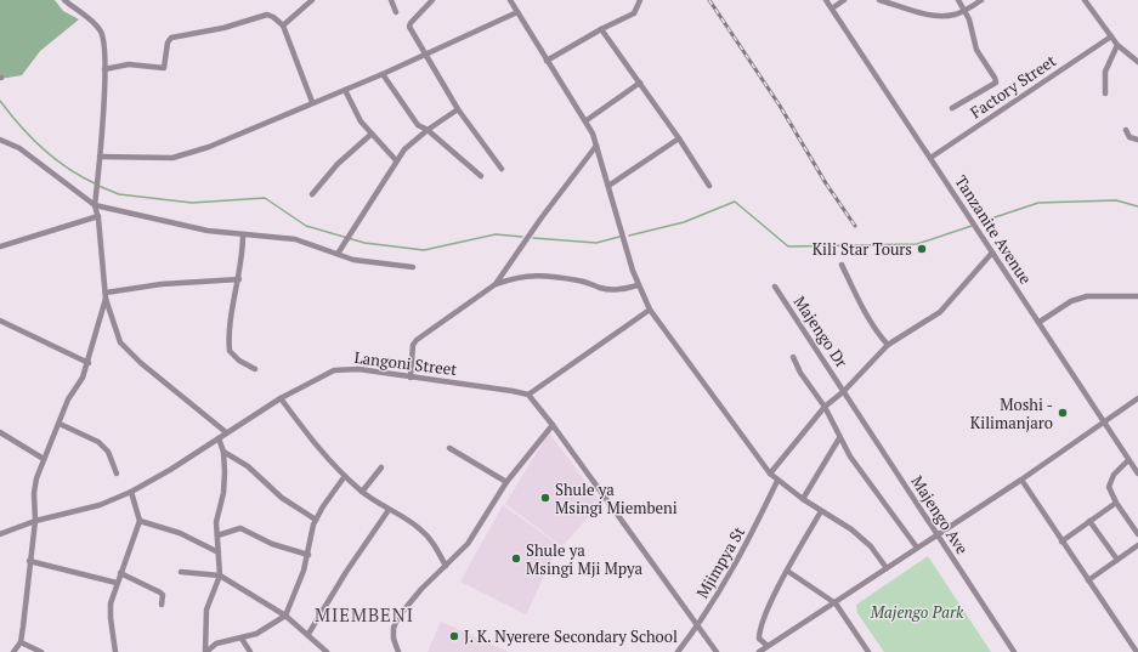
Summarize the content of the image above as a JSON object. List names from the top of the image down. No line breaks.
{"streets":{"street":["Factory Street","Tanzanite Avenue","Majengo Dr","Langoni Street","Majengo Ave","Mjimpya St"]},"crossings":[["Factory Street","Tanzanite Avenue"],["Majengo Dr","Majengo Ave"]],"districts":["MIEMBENI"],"parks":["Majengo Park"],"places":["Kili Star Tours","Moshi - Kilimanjaro","Shule ya Msingi Miembeni","Shule ya Msingi Mji Mpya","J. K. Nyerere Secondary School"]}
